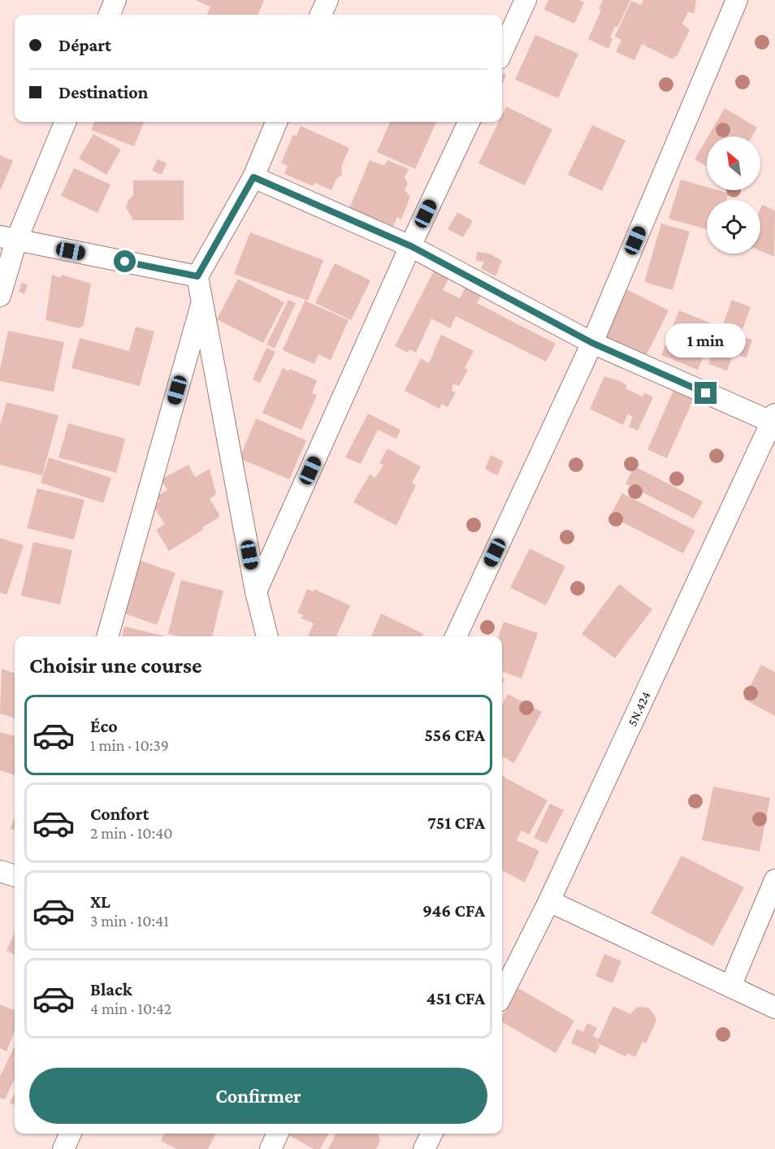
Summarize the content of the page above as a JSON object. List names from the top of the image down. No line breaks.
{"streets":{"street":["5N.424"]},"north":"top left","page":{"banner":["Départ","Destination"],"bubble":"1 min","heading":"Choisir une course","list":[{"name":"Éco","note":"1 min · 10:39","value":"556 CFA"},{"name":"Confort","note":"2 min · 10:40","value":"751 CFA"},{"name":"XL","note":"3 min · 10:41","value":"946 CFA"},{"name":"Black","note":"4 min · 10:42","value":"451 CFA"}],"buttons":"Confirmer"}}
